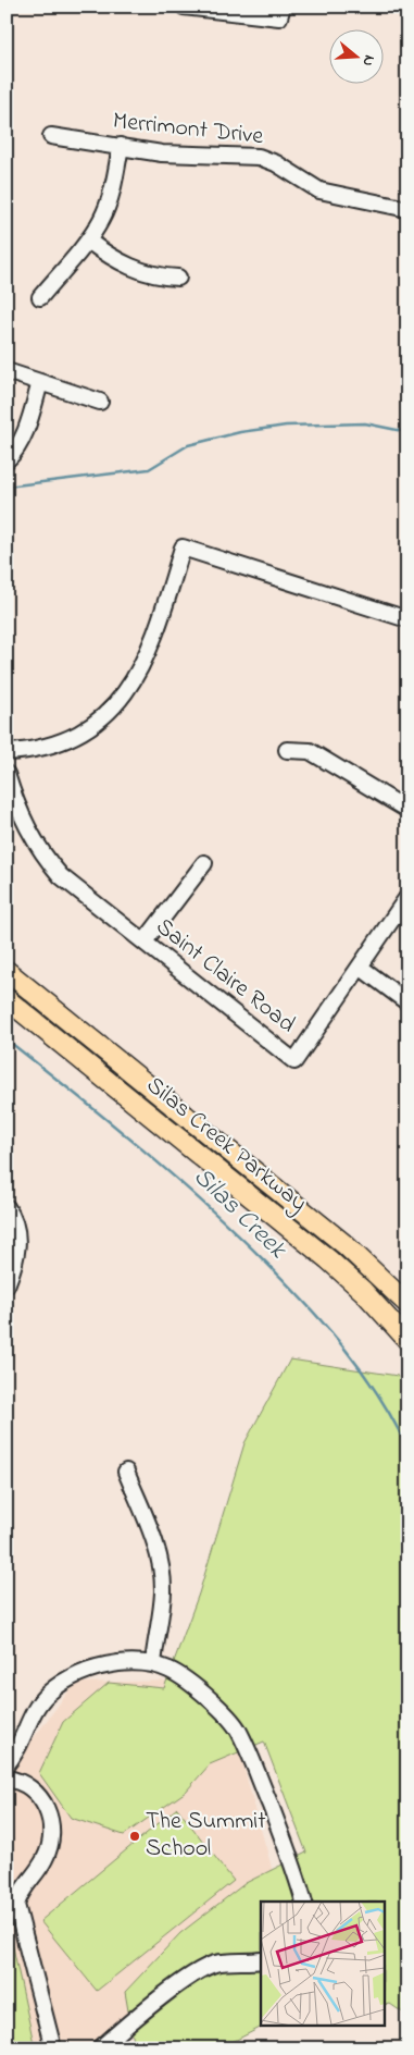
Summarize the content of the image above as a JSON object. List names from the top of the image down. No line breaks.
{"streets":{"main road":["Silas Creek Parkway"],"street":["Merrimont Drive","Saint Claire Road"]},"water":["Silas Creek"],"places":["The Summit School"],"north":"right"}
